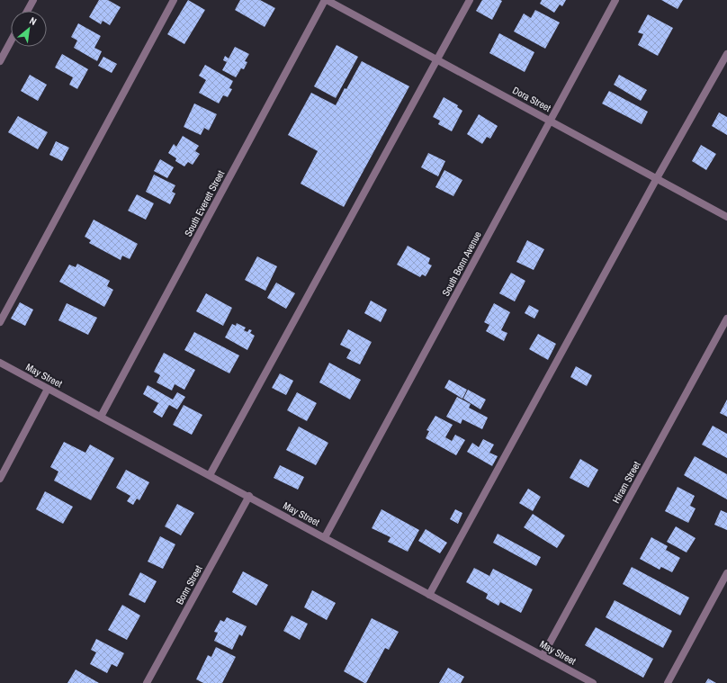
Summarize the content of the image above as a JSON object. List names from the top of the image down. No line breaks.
{"streets":{"street":["Dora Street","South Everett Street","South Bonn Avenue","May Street","Hiram Street","Bonn Street"]},"crossings":[["Dora Street","South Everett Street"],["Dora Street","South Bonn Avenue"],["South Everett Street","May Street"],["South Bonn Avenue","May Street"],["May Street","Hiram Street"],["May Street","Bonn Street"]],"north":"top right"}
